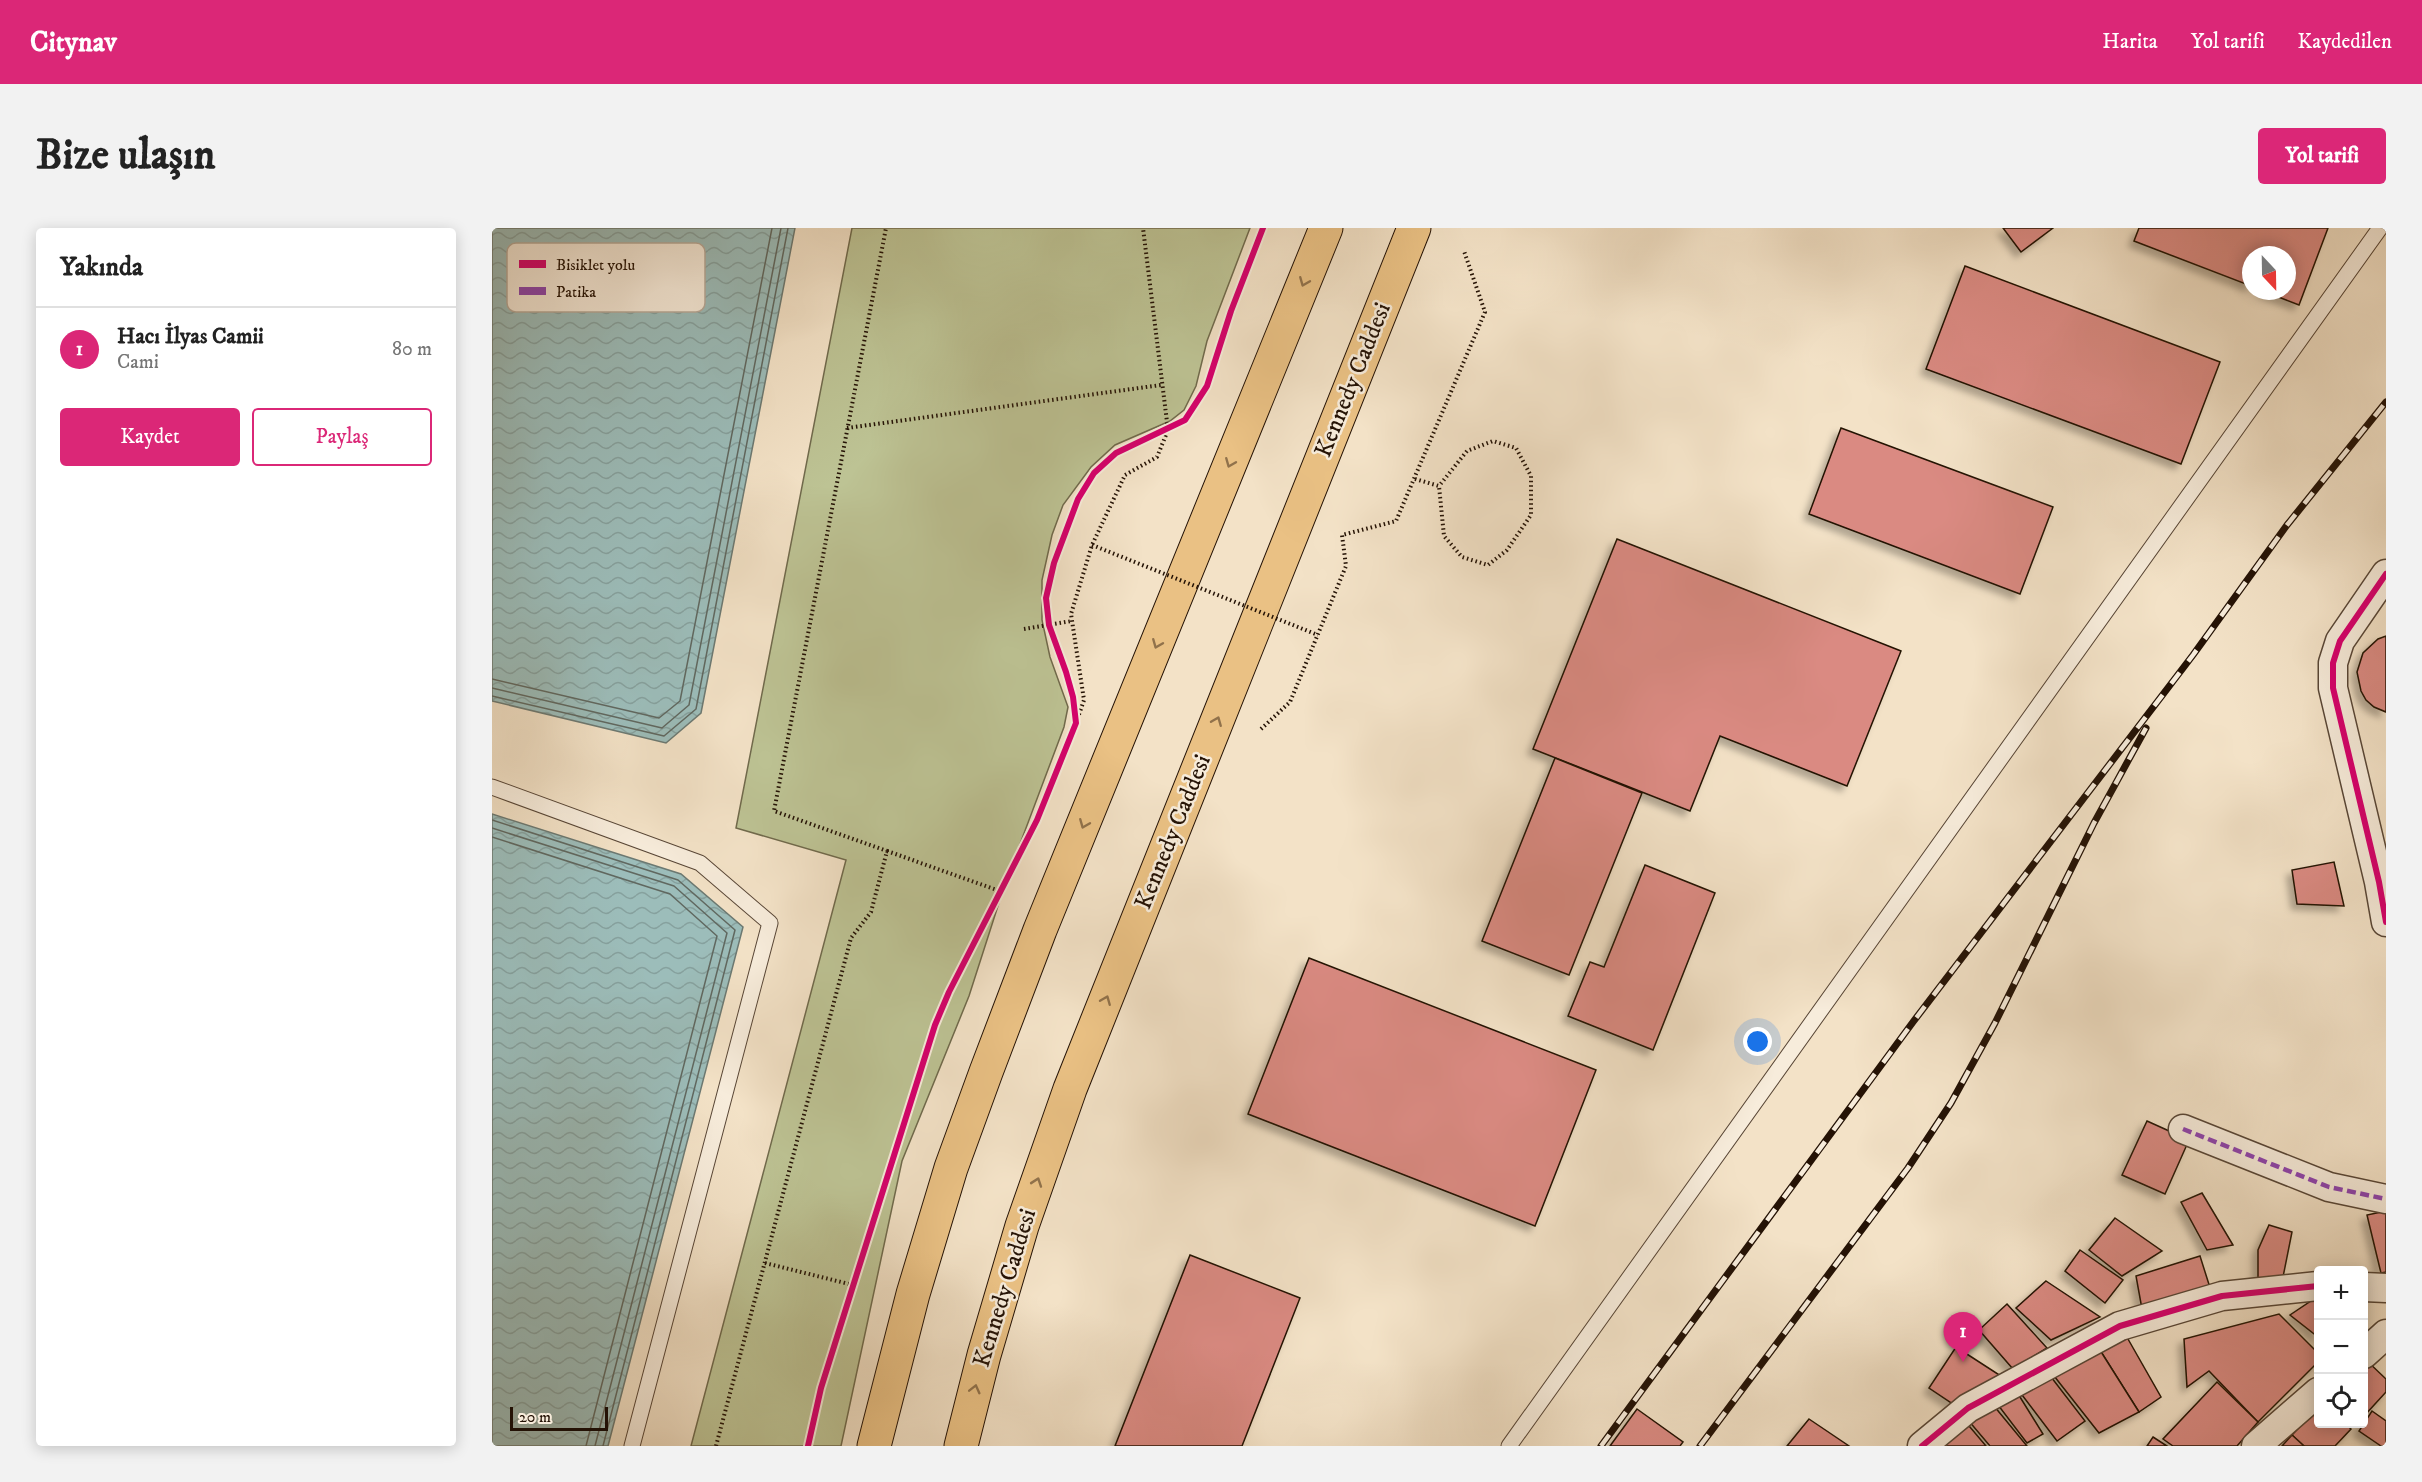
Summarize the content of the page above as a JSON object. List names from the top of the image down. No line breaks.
{"streets":{"highway":["Kennedy Caddesi"]},"legend":["Bisiklet yolu","Patika"],"scale_bar":"20 m","north":"bottom","page":{"header":"Citynav","nav":["Harita","Yol tarifi","Kaydedilen"],"buttons":["Yol tarifi",["Kaydet","Paylaş"]],"title":"Bize ulaşın","heading":"Yakında","list":[{"mark":"1","name":"Hacı İlyas Camii","note":"Cami","value":"80 m"}],"map_buttons":["+","−"],"pins":"1","scale":"20 m"}}
